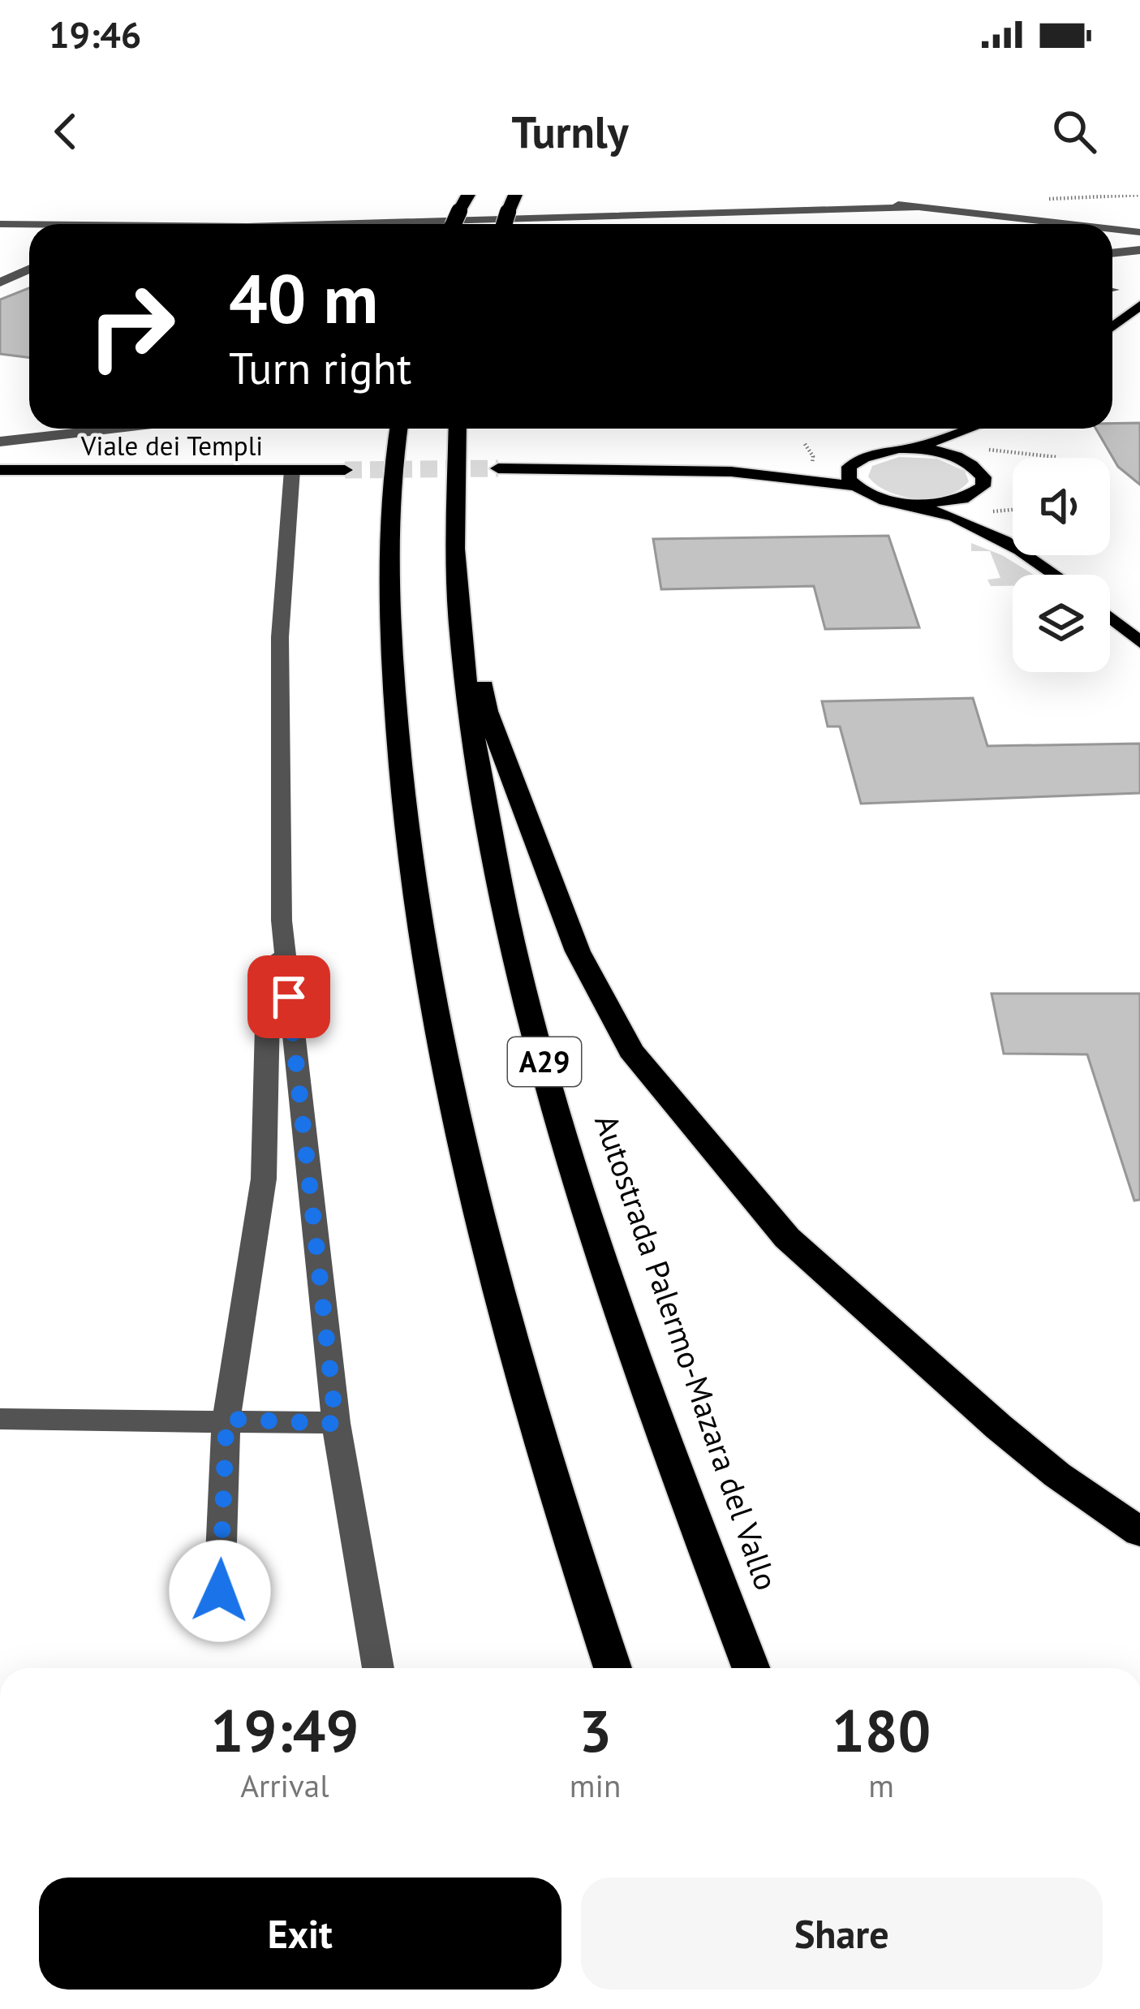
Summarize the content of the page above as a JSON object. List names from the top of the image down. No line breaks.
{"streets":{"highway":["A29","Autostrada Palermo-Mazara del Vallo"],"main road":["Viale dei Templi"]},"page":{"status":"19:46","header":"Turnly","turn":["40 m","Turn right"],"eta":["19:49","Arrival","3","min","180","m"],"buttons":["Exit","Share"]}}
